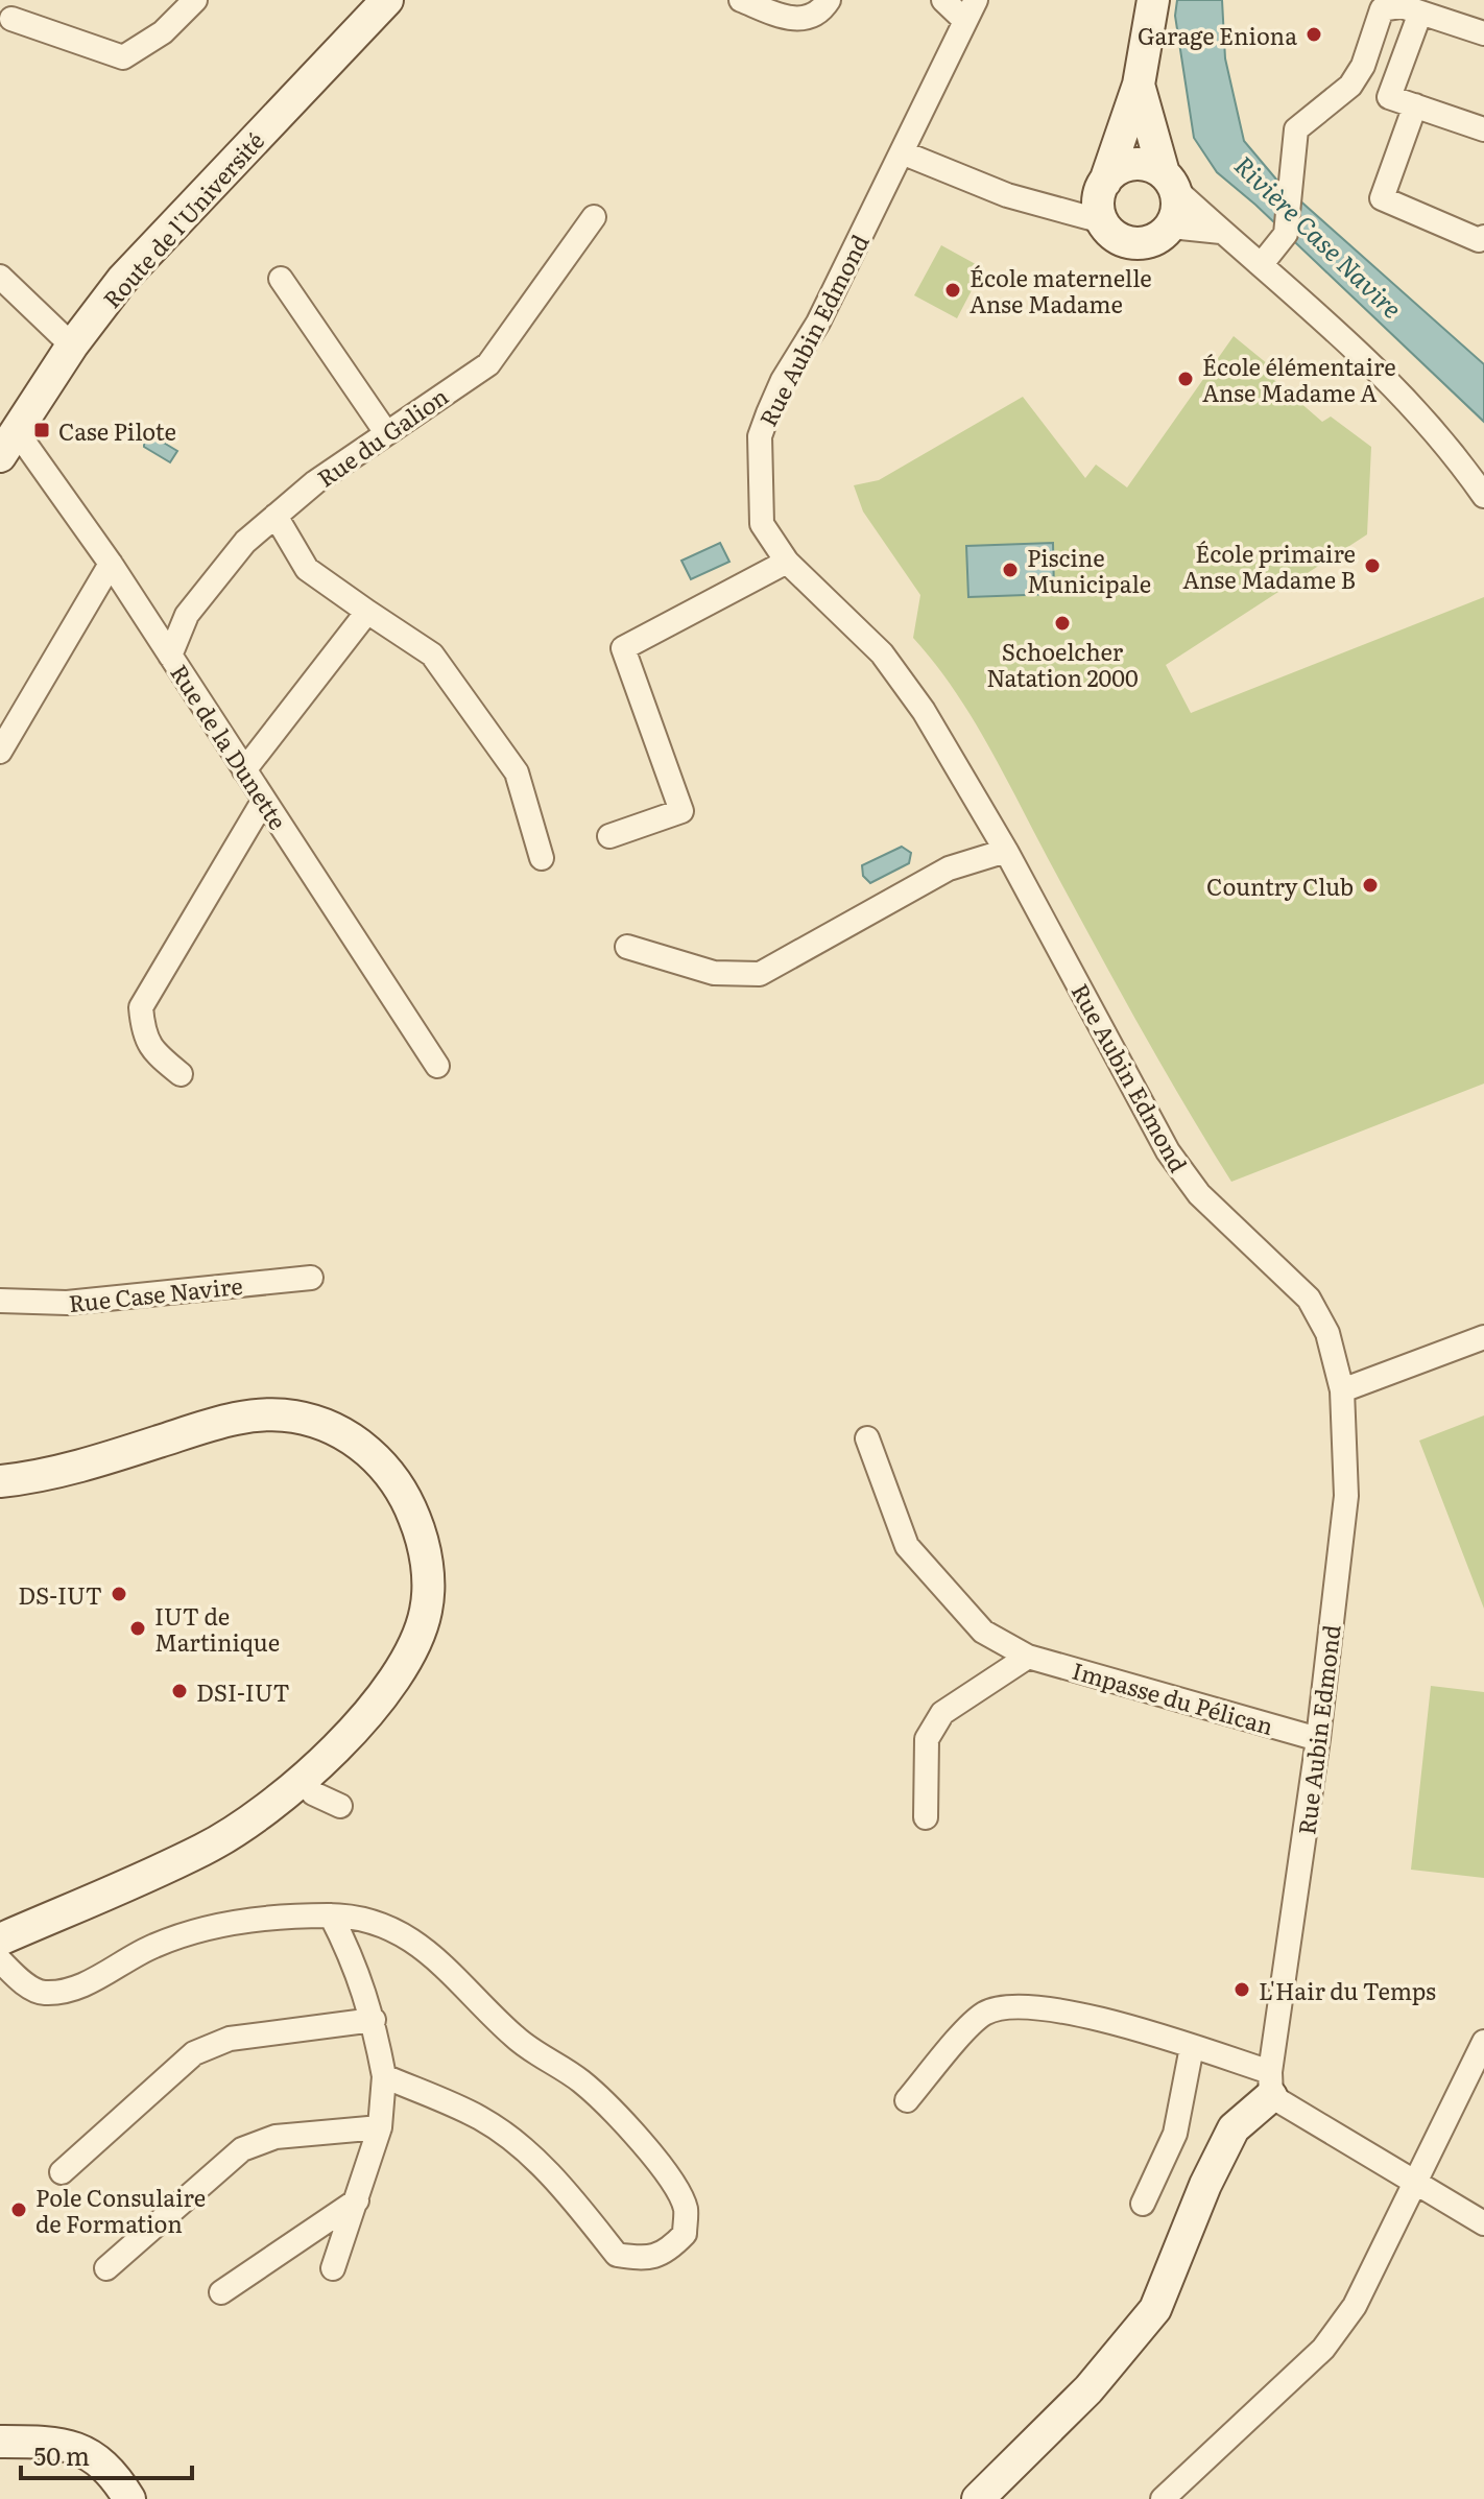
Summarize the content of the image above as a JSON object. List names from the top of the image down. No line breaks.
{"streets":{"main road":["Route de l'Université"],"street":["Rue Aubin Edmond","Rue du Galion","Rue de la Dunette","Rue Case Navire","Impasse du Pélican"]},"crossings":[["Route de l'Université","Rue de la Dunette"],["Rue Aubin Edmond","Impasse du Pélican"],["Rue du Galion","Rue de la Dunette"]],"water":["Rivière Case Navire"],"places":{"other":["Garage Eniona","École maternelle Anse Madame","École élémentaire Anse Madame A","École primaire Anse Madame B","Piscine Municipale","Schoelcher Natation 2000","Country Club","DS-IUT","IUT de Martinique","DSI-IUT","L'Hair du Temps","Pole Consulaire de Formation"],"transit":["Case Pilote"]},"scale_bar":"50 m"}
